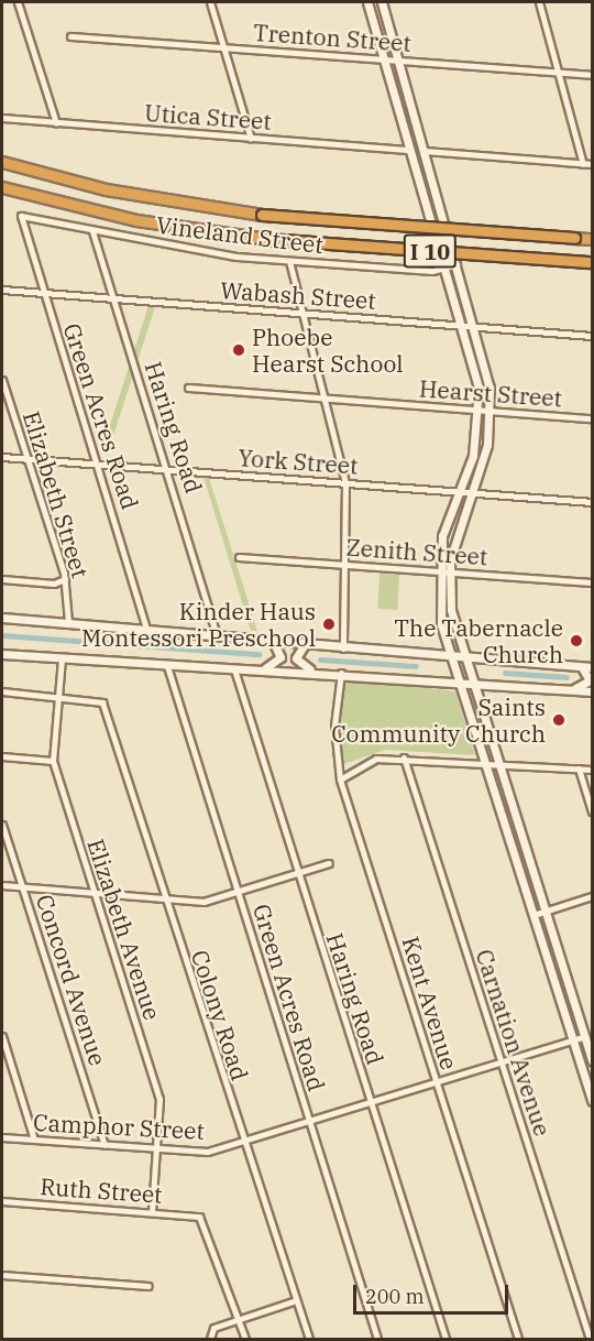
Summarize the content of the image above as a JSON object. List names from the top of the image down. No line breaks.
{"streets":{"highway":["I 10"],"street":["Trenton Street","Utica Street","Vineland Street","Wabash Street","Hearst Street","Green Acres Road","Haring Road","York Street","Elizabeth Street","Zenith Street","Elizabeth Avenue","Concord Avenue","Kent Avenue","Colony Road","Carnation Avenue","Camphor Street","Ruth Street"]},"crossings":[["Vineland Street","Green Acres Road"],["Vineland Street","Haring Road"],["Wabash Street","Green Acres Road"],["Wabash Street","Haring Road"],["Green Acres Road","York Street"],["Green Acres Road","Camphor Street"],["Haring Road","York Street"],["Haring Road","Camphor Street"],["York Street","Elizabeth Street"],["Elizabeth Avenue","Colony Road"],["Elizabeth Avenue","Camphor Street"],["Elizabeth Avenue","Ruth Street"],["Concord Avenue","Camphor Street"],["Kent Avenue","Camphor Street"],["Colony Road","Camphor Street"],["Carnation Avenue","Camphor Street"]],"places":["Phoebe Hearst School","Kinder Haus Montessori Preschool","The Tabernacle Church","Saints Community Church"],"scale_bar":"200 m"}
